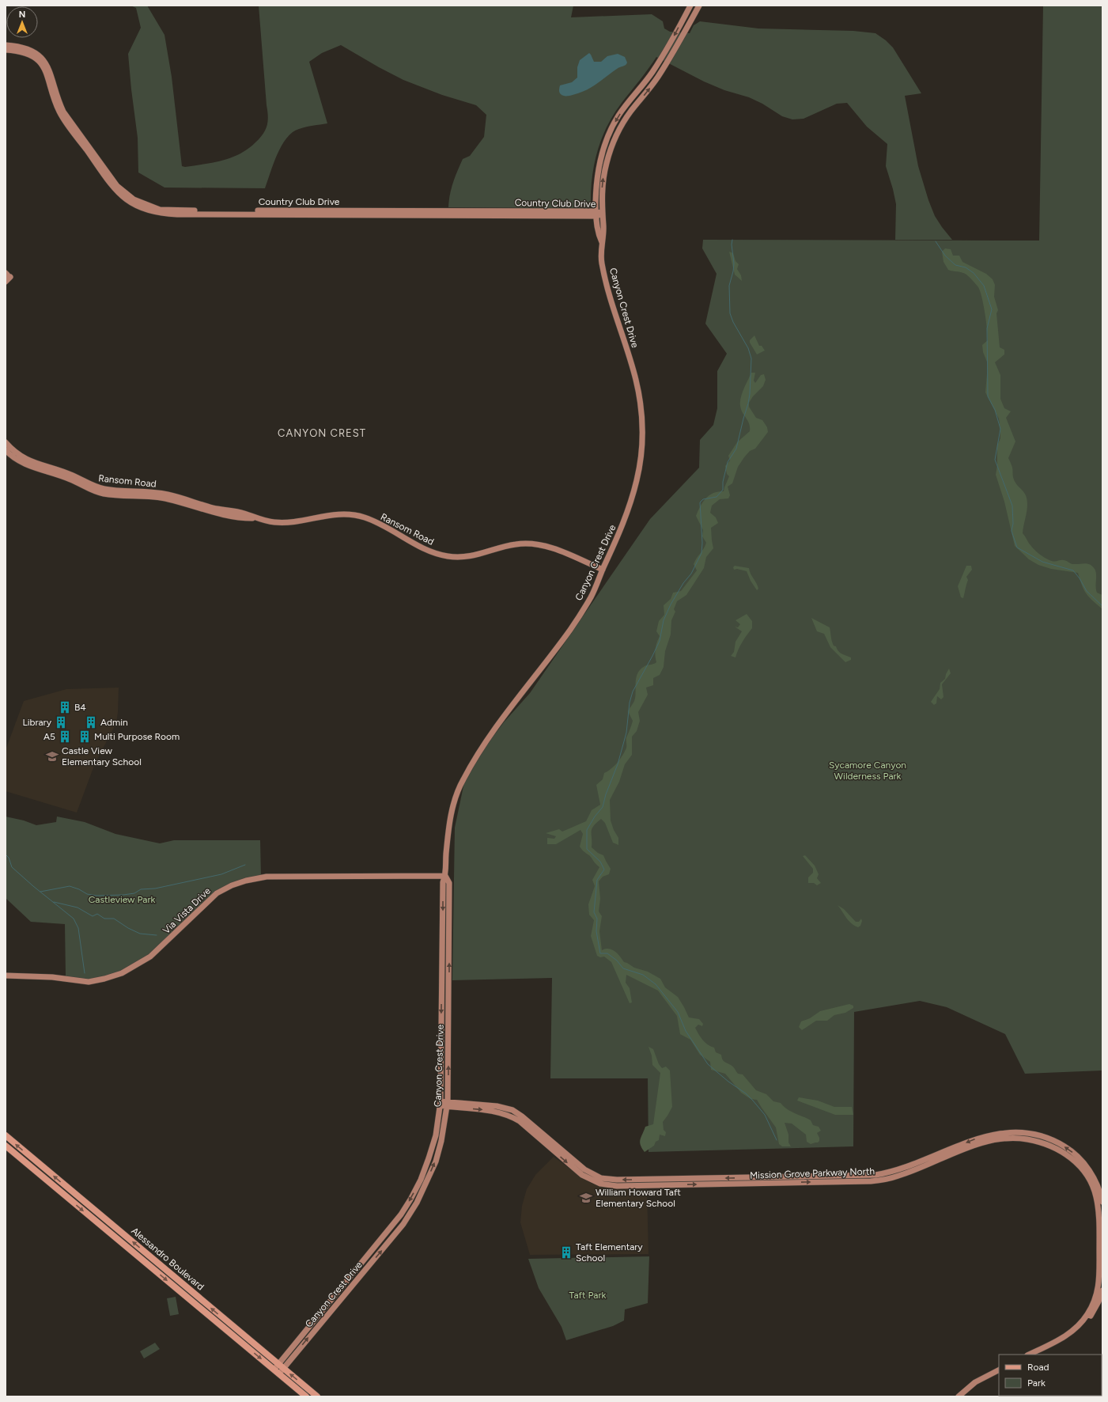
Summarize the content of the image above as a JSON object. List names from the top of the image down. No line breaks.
{"streets":{"main road":["Alessandro Boulevard"],"street":["Country Club Drive","Canyon Crest Drive","Ransom Road","Via Vista Drive","Mission Grove Parkway North"]},"crossings":[["Country Club Drive","Canyon Crest Drive"],["Canyon Crest Drive","Ransom Road"],["Canyon Crest Drive","Via Vista Drive"],["Canyon Crest Drive","Mission Grove Parkway North"],["Canyon Crest Drive","Alessandro Boulevard"]],"districts":["CANYON CREST"],"parks":["Sycamore Canyon Wilderness Park","Castleview Park","Taft Park"],"places":{"building":["B4","Library","Admin","A5","Multi Purpose Room","Taft Elementary School"],"school or university":["Castle View Elementary School","William Howard Taft Elementary School"]},"legend":["Road","Park"],"north":"top"}
